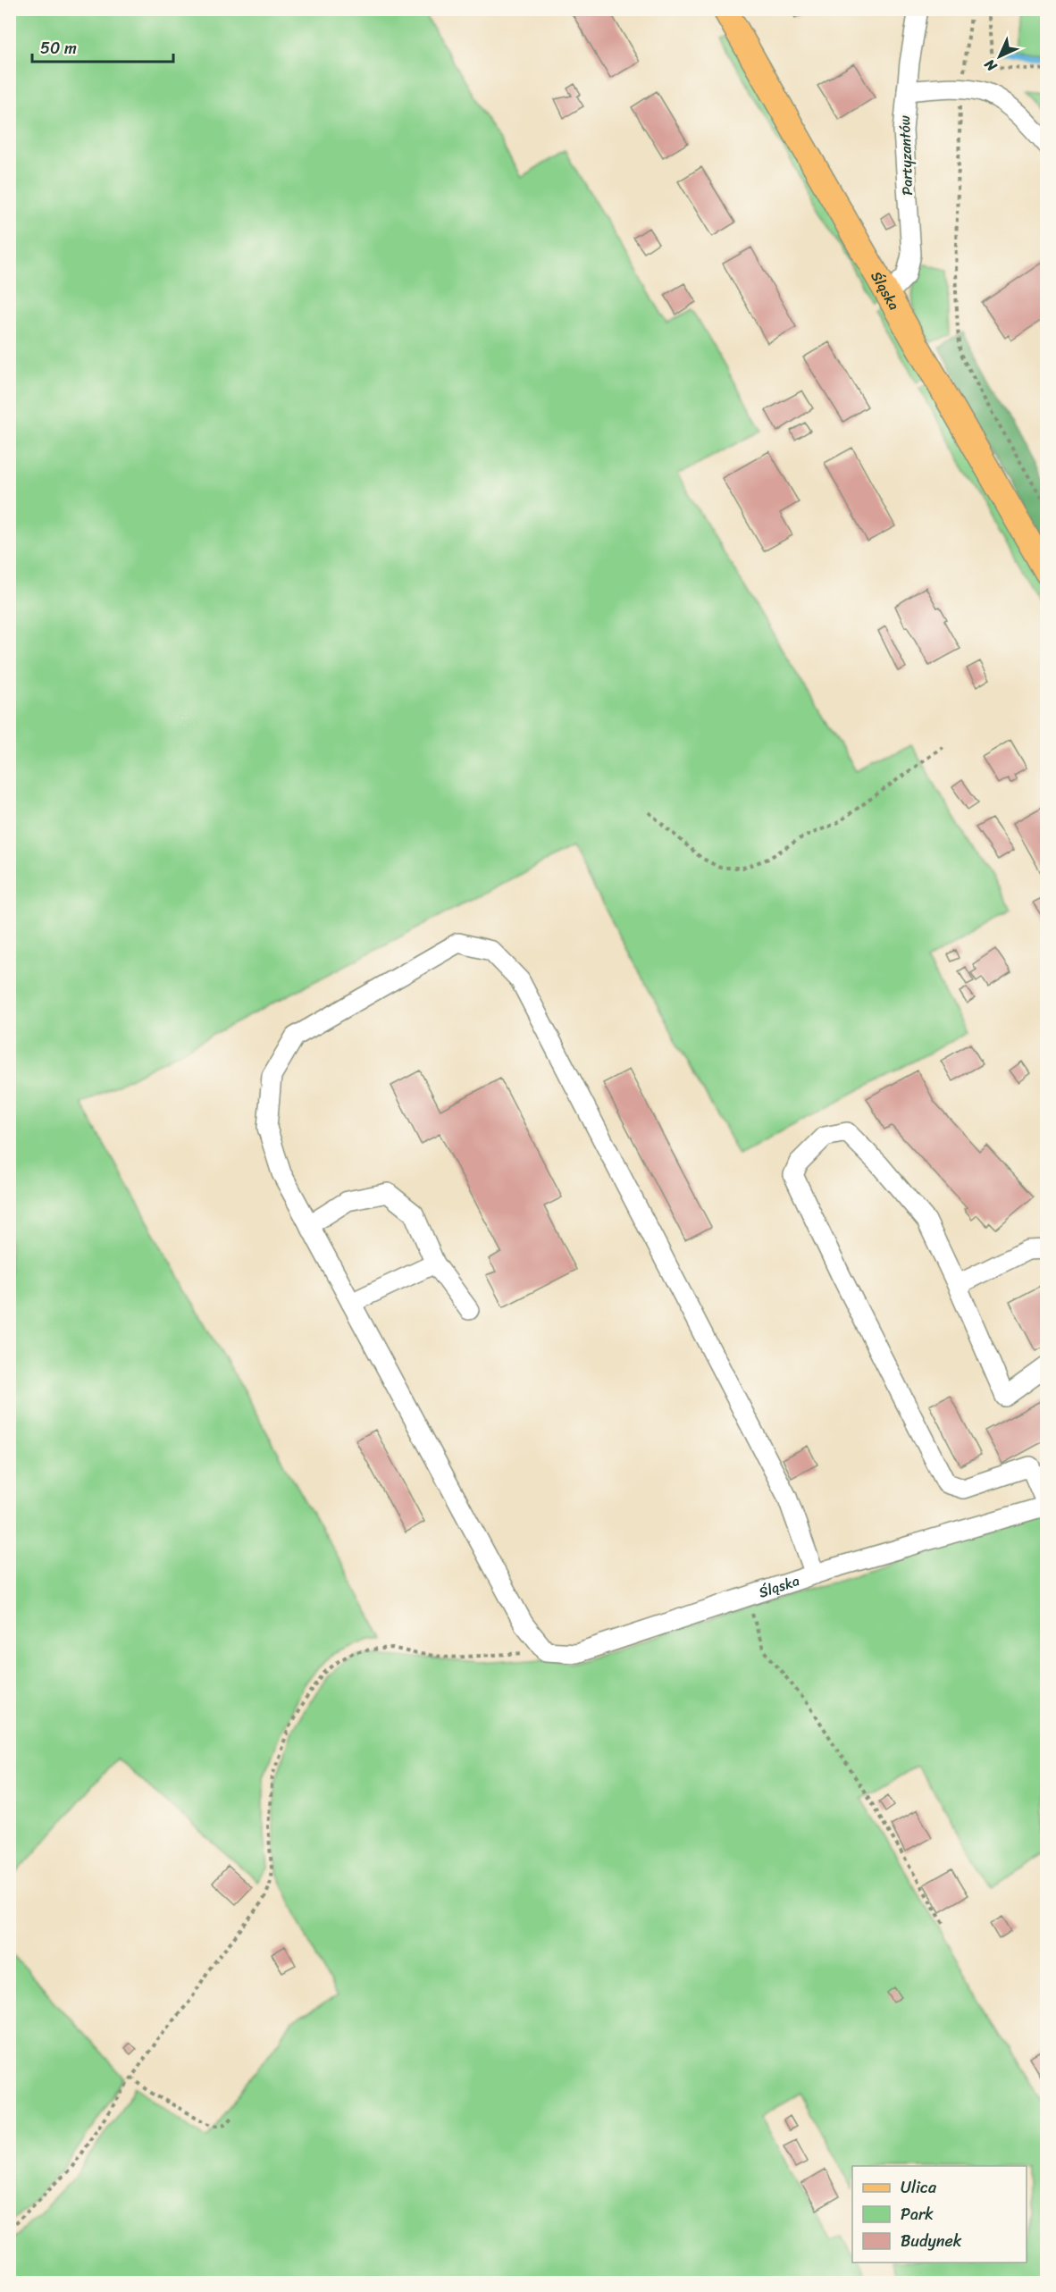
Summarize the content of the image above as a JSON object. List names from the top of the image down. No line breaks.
{"streets":{"main road":["Śląska"],"street":["Partyzantów"]},"crossings":[["Partyzantów","Śląska"]],"legend":["Ulica","Park","Budynek"],"scale_bar":"50 m","north":"bottom left"}
